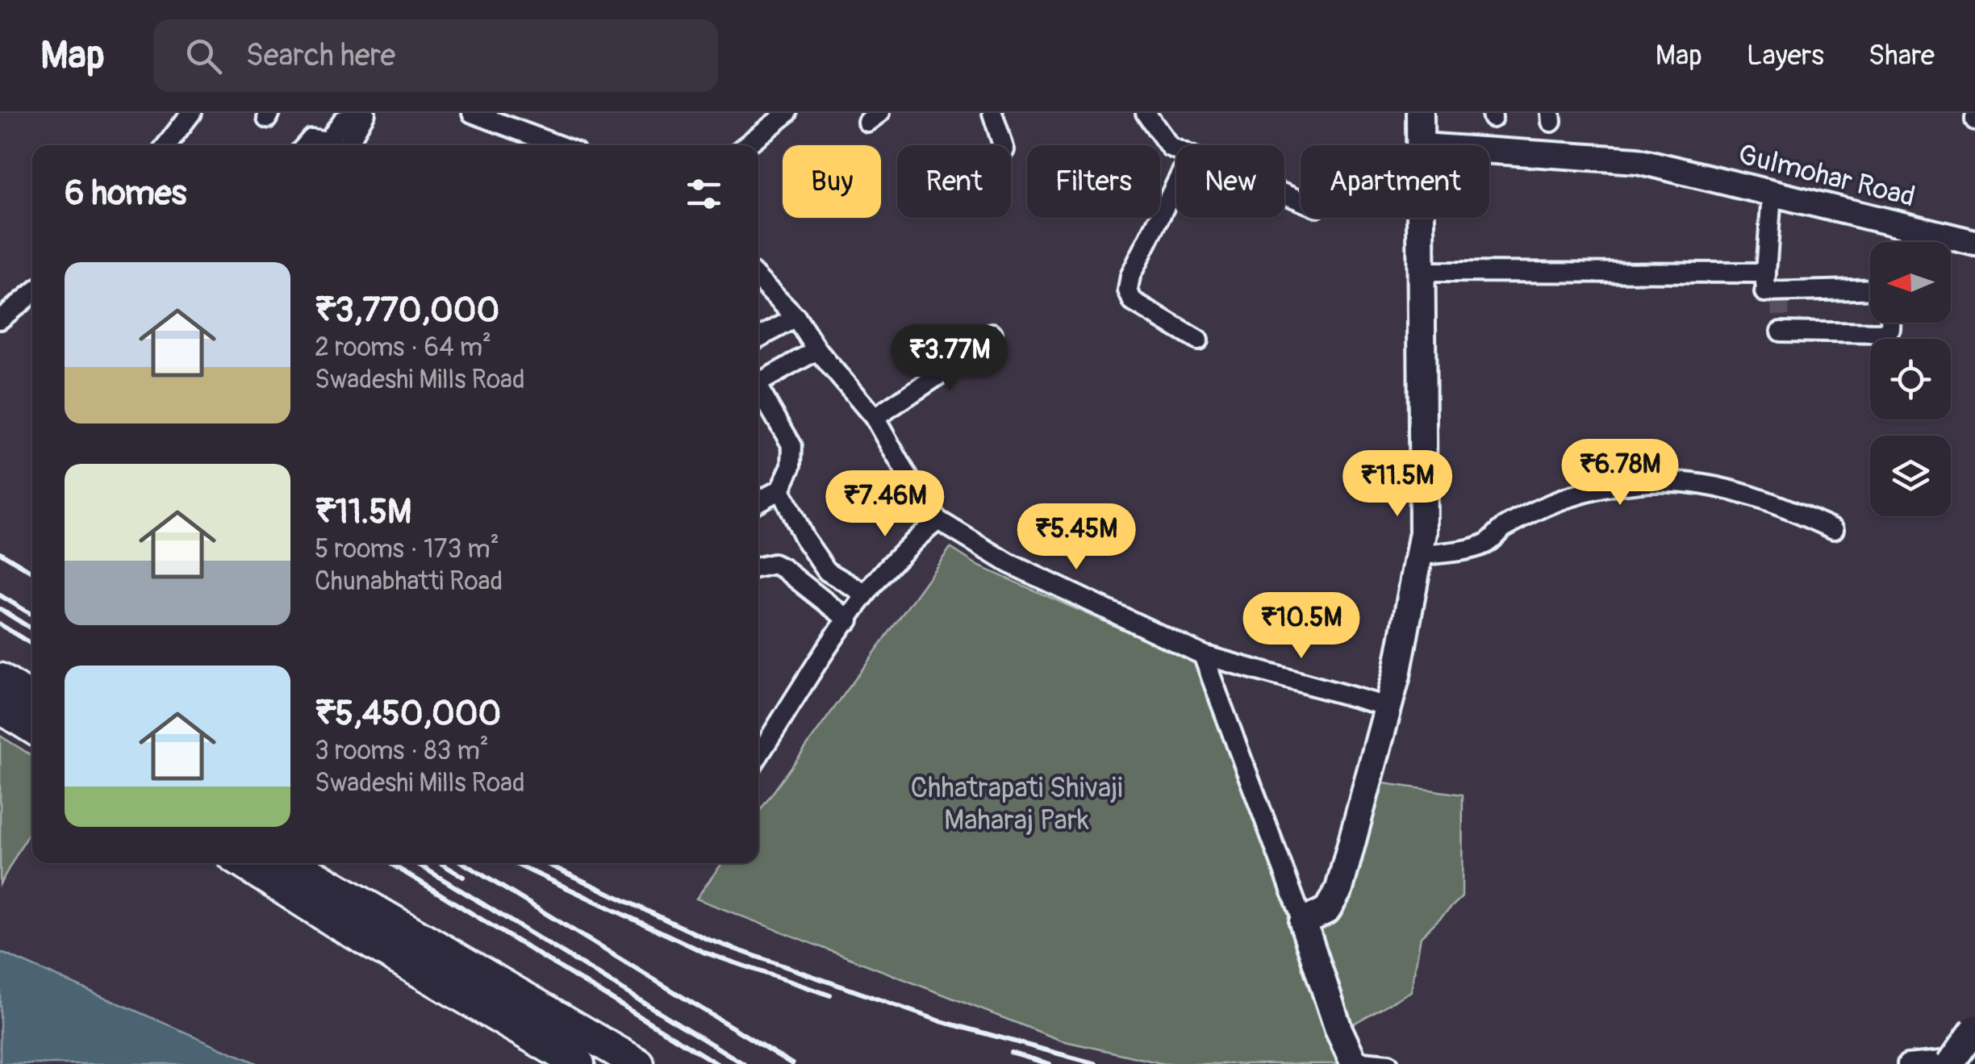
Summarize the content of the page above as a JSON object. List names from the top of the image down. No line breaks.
{"streets":{"street":["Gulmohar Road"]},"parks":["Chhatrapati Shivaji Maharaj Park"],"north":"left","page":{"header":"Map","search":"Search here","nav":["Map","Layers","Share"],"chip":["Buy","Rent","Filters","New","Apartment"],"heading":"6 homes","list":[{"name":"₹3,770,000","note":"2 rooms · 64 m² · Swadeshi Mills Road"},{"name":"₹11.5M","note":"5 rooms · 173 m² · Chunabhatti Road"},{"name":"₹5,450,000","note":"3 rooms · 83 m² · Swadeshi Mills Road"}],"price":["₹3.77M","₹6.78M","₹11.5M","₹7.46M","₹5.45M","₹10.5M"]}}
